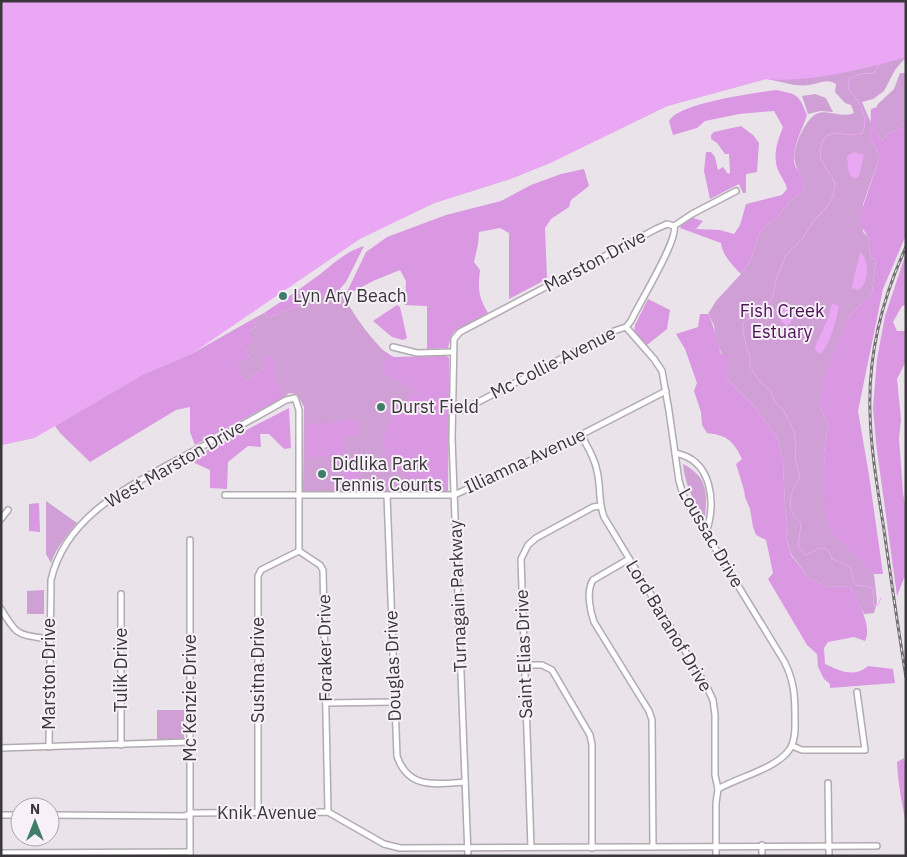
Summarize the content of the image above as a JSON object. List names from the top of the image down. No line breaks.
{"streets":{"street":["Marston Drive","Mc Collie Avenue","Illiamna Avenue","West Marston Drive","Loussac Drive","Turnagain Parkway","Lord Baranof Drive","Foraker Drive","Saint Elias Drive","Douglas Drive","Tulik Drive","Susitna Drive","Mc Kenzie Drive","Knik Avenue"]},"crossings":[["Marston Drive","West Marston Drive"],["Marston Drive","Turnagain Parkway"],["Mc Collie Avenue","Loussac Drive"],["Mc Collie Avenue","Turnagain Parkway"],["Illiamna Avenue","West Marston Drive"],["Illiamna Avenue","Loussac Drive"],["Illiamna Avenue","Turnagain Parkway"],["Illiamna Avenue","Lord Baranof Drive"],["Illiamna Avenue","Douglas Drive"],["Turnagain Parkway","Douglas Drive"],["Turnagain Parkway","Knik Avenue"],["Lord Baranof Drive","Saint Elias Drive"],["Lord Baranof Drive","Knik Avenue"],["Foraker Drive","Susitna Drive"],["Foraker Drive","Knik Avenue"],["Saint Elias Drive","Knik Avenue"],["Susitna Drive","Knik Avenue"],["Mc Kenzie Drive","Knik Avenue"]],"parks":["Fish Creek Estuary"],"places":["Lyn Ary Beach","Durst Field","Didlika Park Tennis Courts"],"north":"top"}
